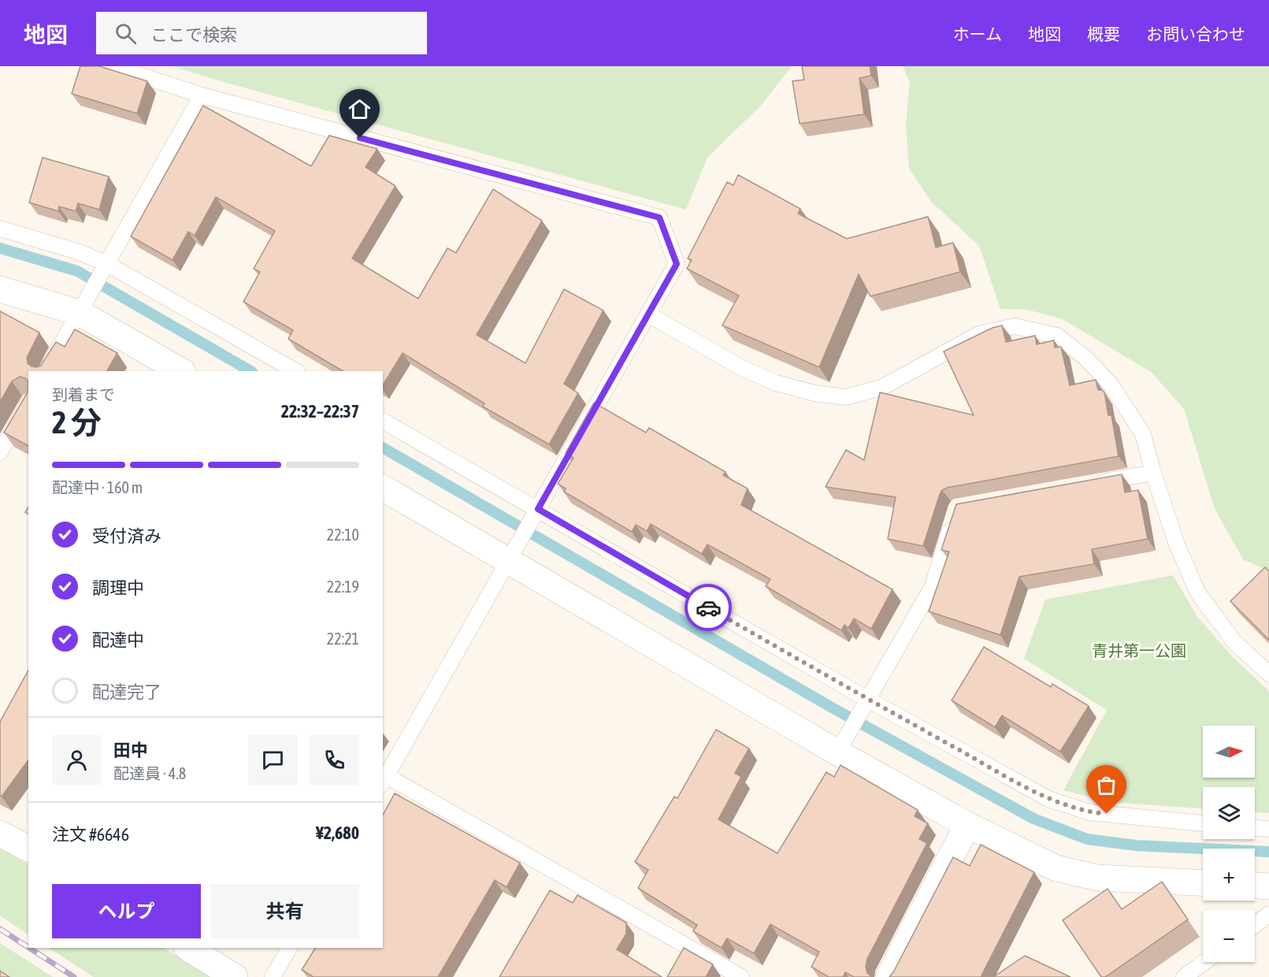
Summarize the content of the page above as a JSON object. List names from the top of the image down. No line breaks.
{"parks":["青井第一公園"],"north":"right","page":{"header":"地図","search":"ここで検索","nav":["ホーム","地図","概要","お問い合わせ"],"heading":["2 分","到着まで","22:32–22:37"],"panel":["田中","配達員 · 4.8","注文 #6646","¥2,680"],"bar":"配達中 · 160 m","list":[["受付済み","22:10"],["調理中","22:19"],["配達中","22:21"],"配達完了"],"map_buttons":["+","−"],"buttons":["ヘルプ","共有"]}}
